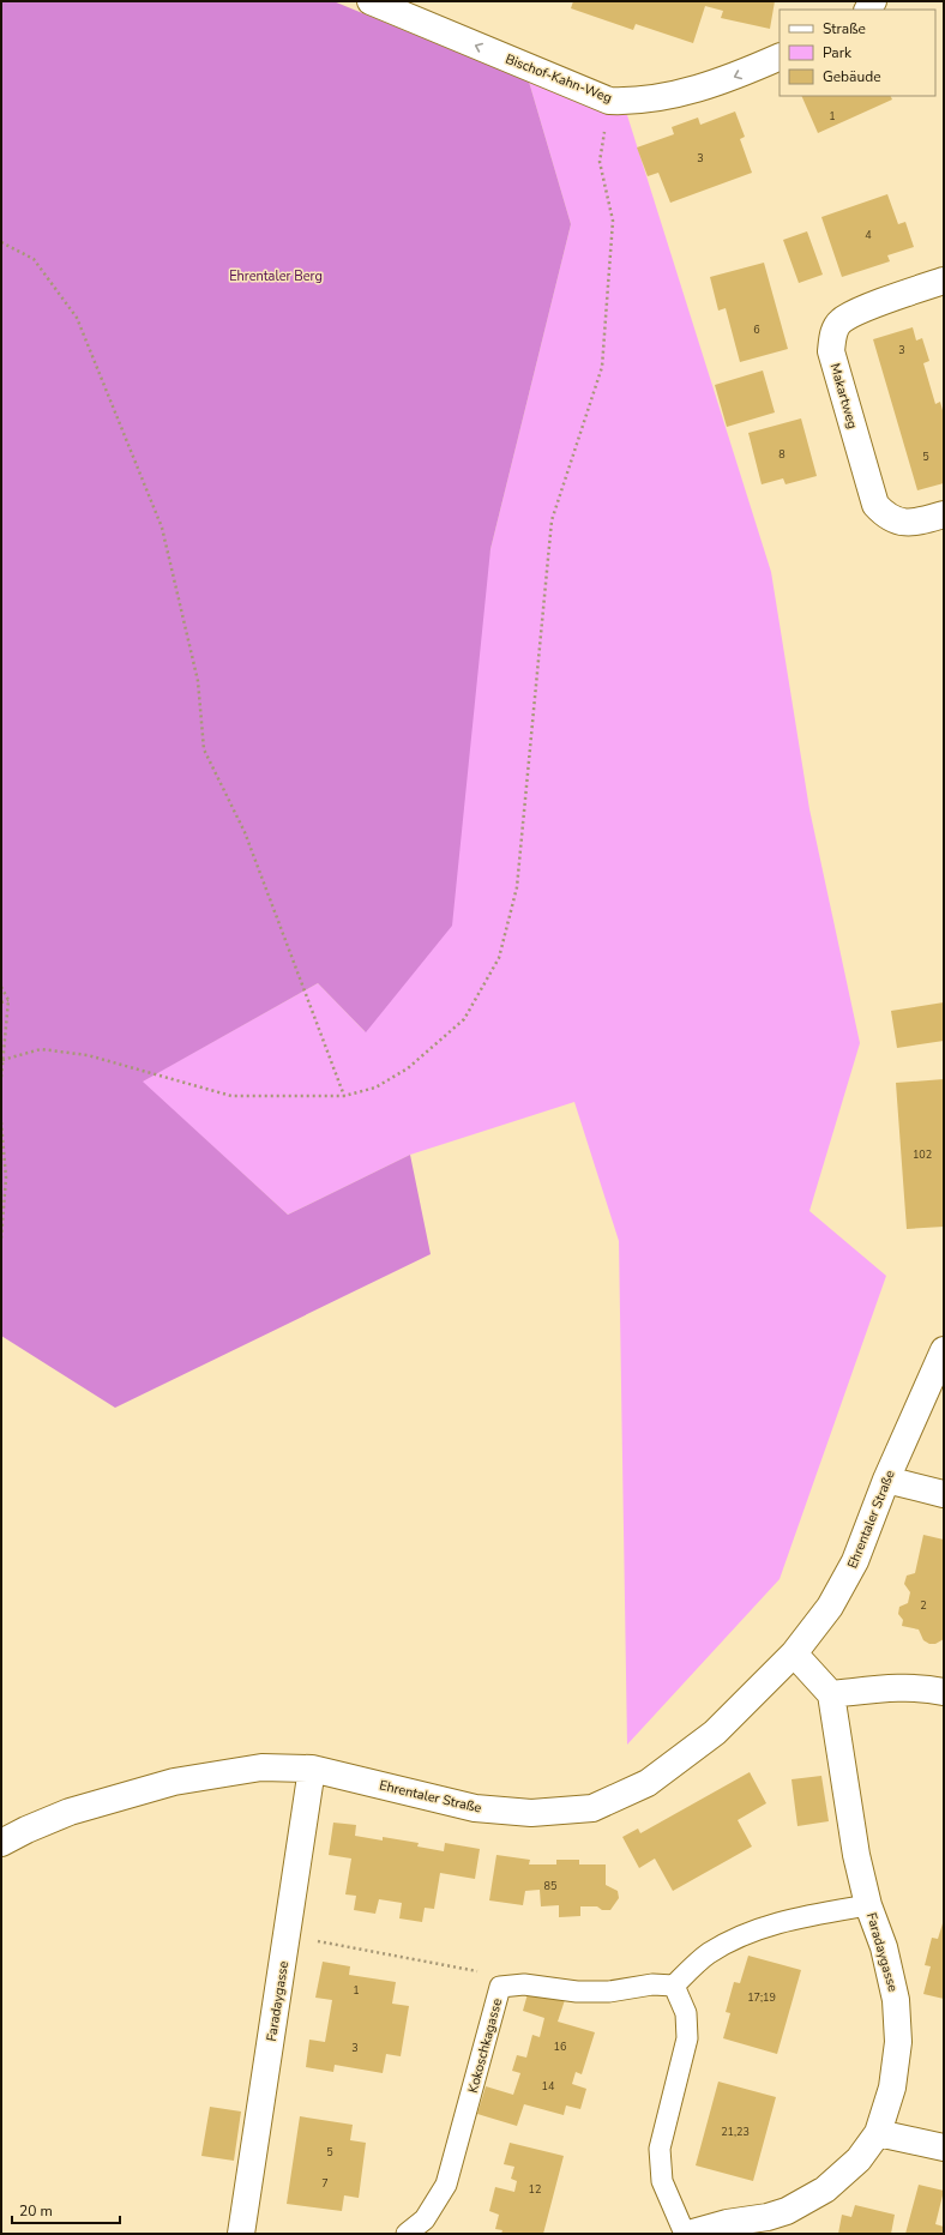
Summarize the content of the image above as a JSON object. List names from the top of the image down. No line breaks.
{"streets":{"street":["Bischof-Kahn-Weg","Makartweg","Ehrentaler Straße","Faradaygasse"],"lane":["Kokoschkagasse"]},"crossings":[["Ehrentaler Straße","Faradaygasse"]],"one_way":["Bischof-Kahn-Weg"],"parks":["Ehrentaler Berg"],"house_numbers":["1","3","4","6","3","8","5","102","2","85","1","17;19","16","3","14","21,23","5","7","12"],"legend":["Straße","Park","Gebäude"],"scale_bar":"20 m"}
